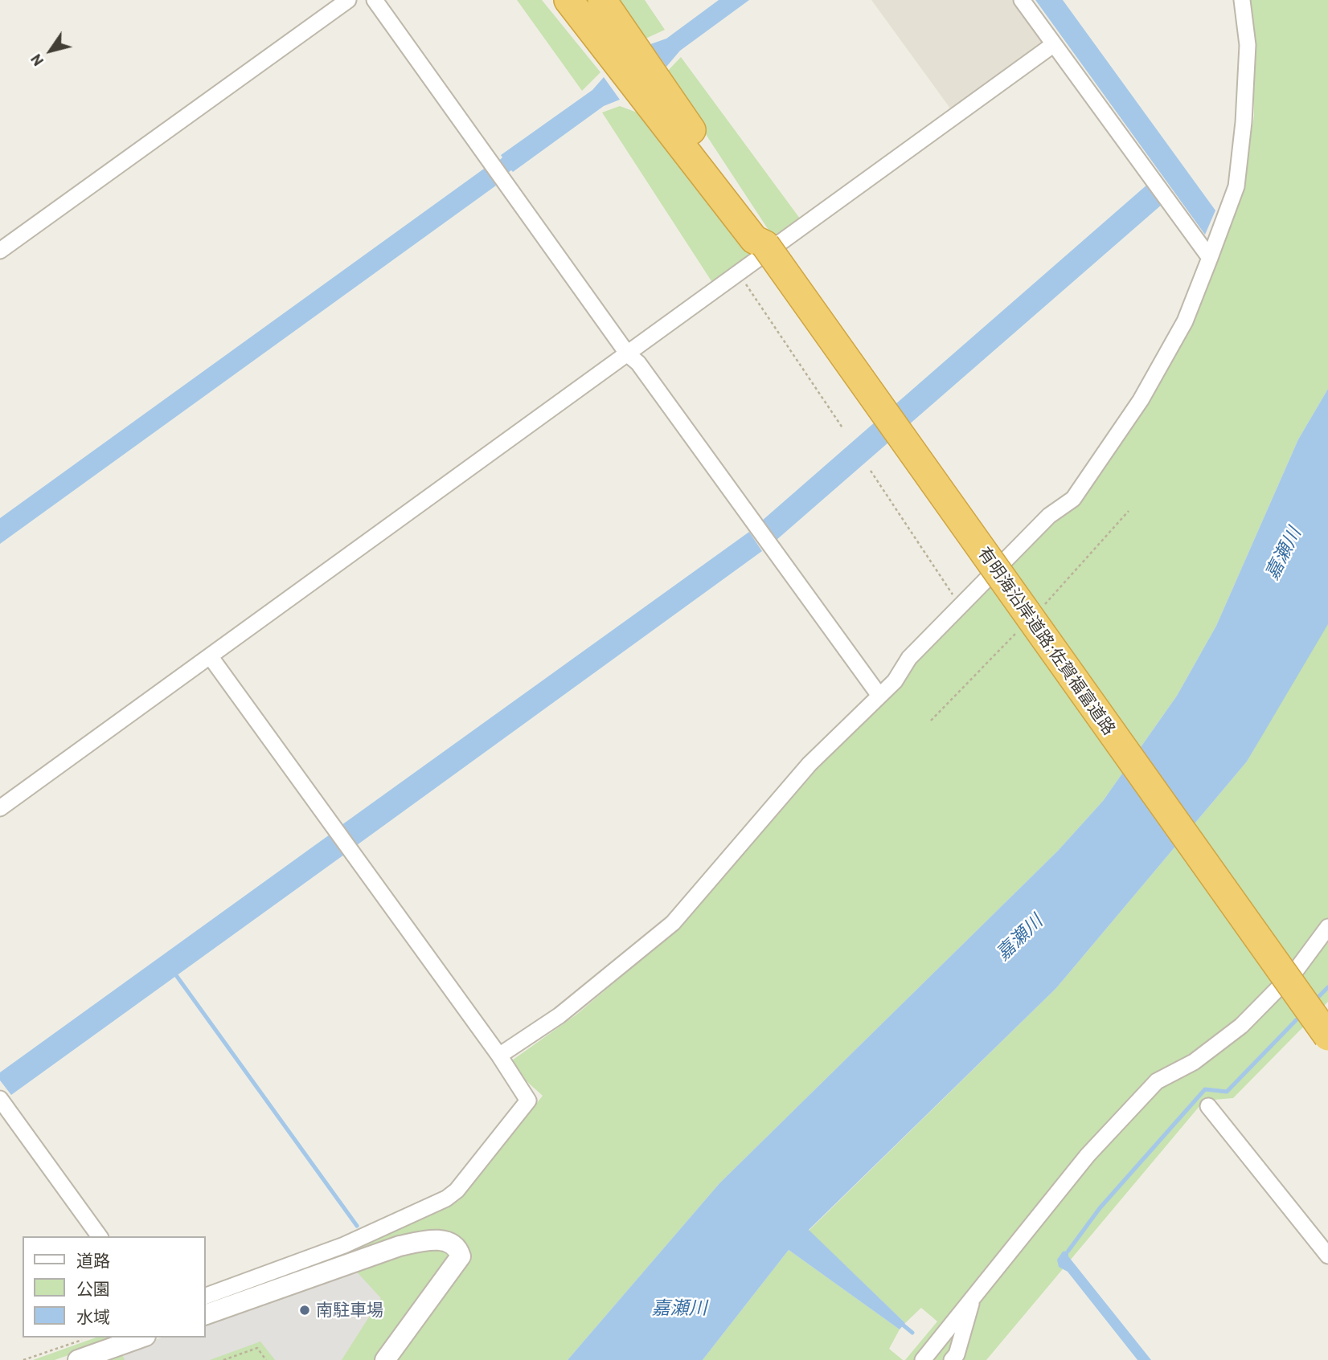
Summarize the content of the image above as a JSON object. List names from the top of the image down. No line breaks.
{"streets":{"highway":["有明海沿岸道路;佐賀福富道路"]},"water":["嘉瀬川"],"places":["南駐車場"],"legend":["道路","公園","水域"],"north":"bottom left"}
